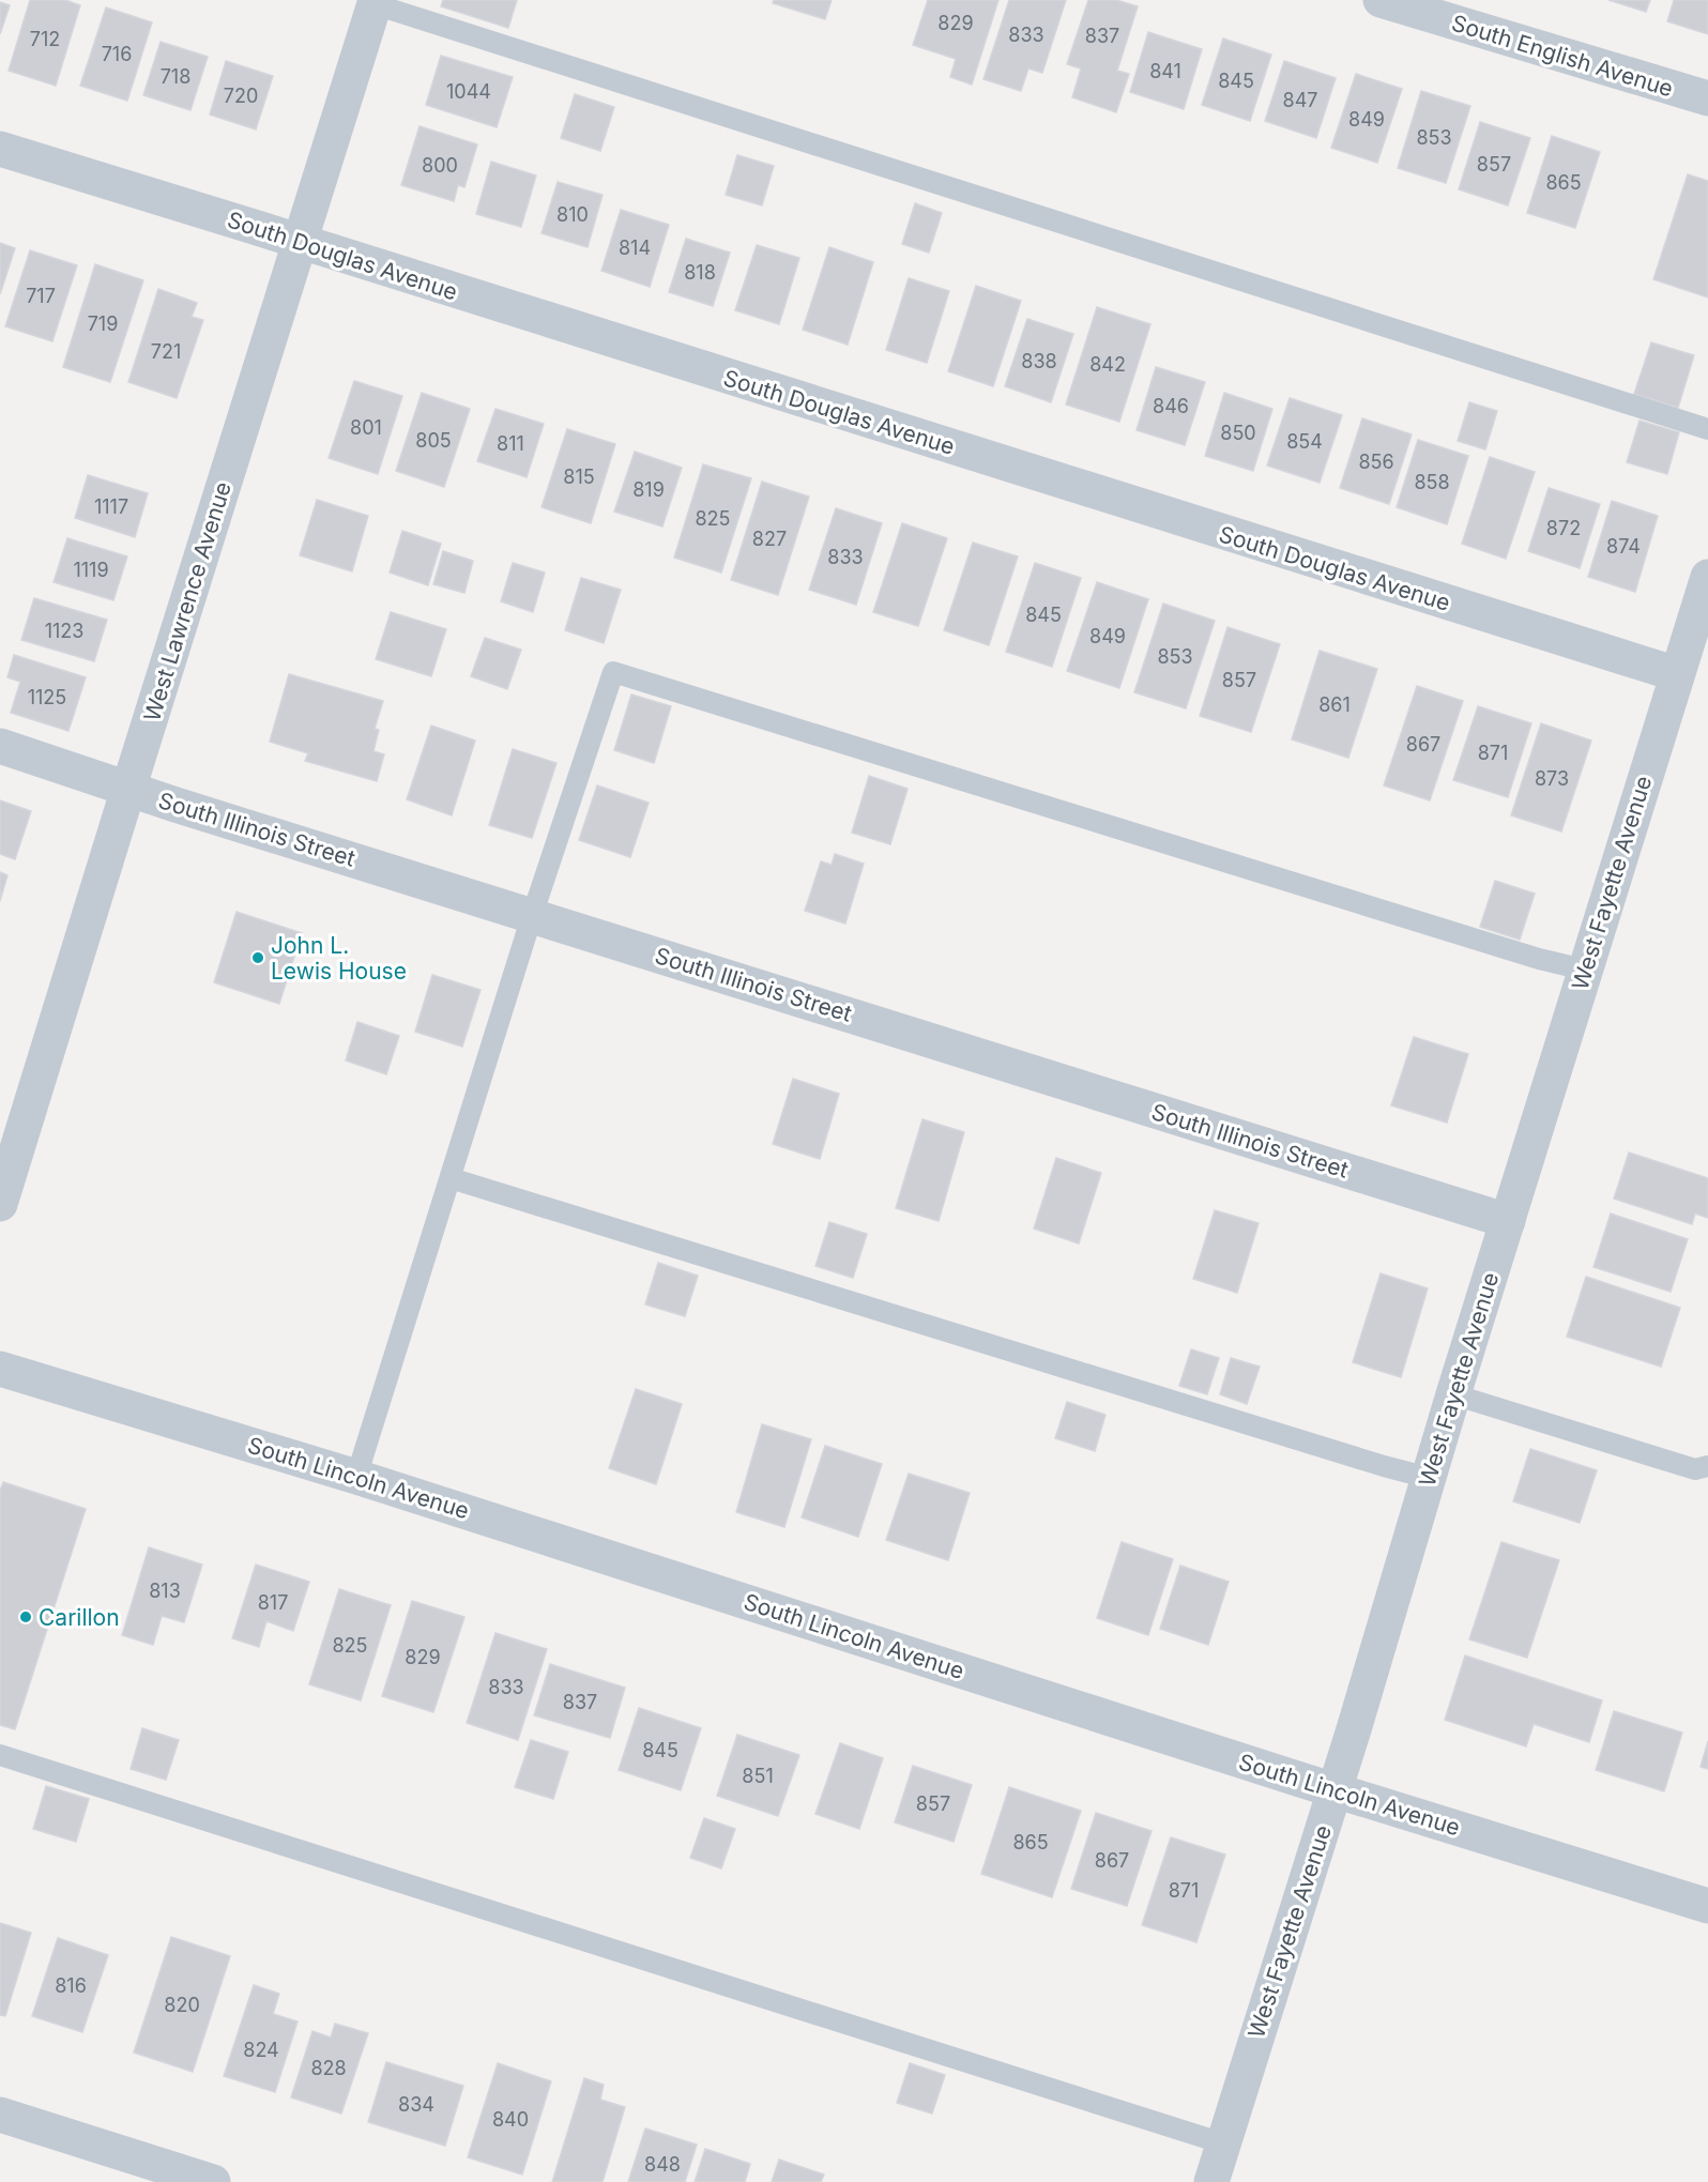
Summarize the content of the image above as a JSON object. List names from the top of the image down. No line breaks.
{"streets":{"street":["South English Avenue","South Douglas Avenue","West Lawrence Avenue","South Illinois Street","West Fayette Avenue","South Lincoln Avenue"]},"crossings":[["South Douglas Avenue","West Lawrence Avenue"],["South Douglas Avenue","West Fayette Avenue"],["West Lawrence Avenue","South Illinois Street"],["South Illinois Street","West Fayette Avenue"],["West Fayette Avenue","South Lincoln Avenue"]],"places":["John L. Lewis House","Carillon"],"house_numbers":["829","833","837","712","716","841","718","845","1044","720","847","849","853","857","800","865","810","814","818","717","719","721","838","842","846","801","850","805","854","811","856","815","858","819","1117","825","872","827","874","833","1119","845","1123","849","853","857","1125","861","867","871","873","813","817","825","829","833","837","845","851","857","865","867","871","816","820","824","828","834","840","848"]}
